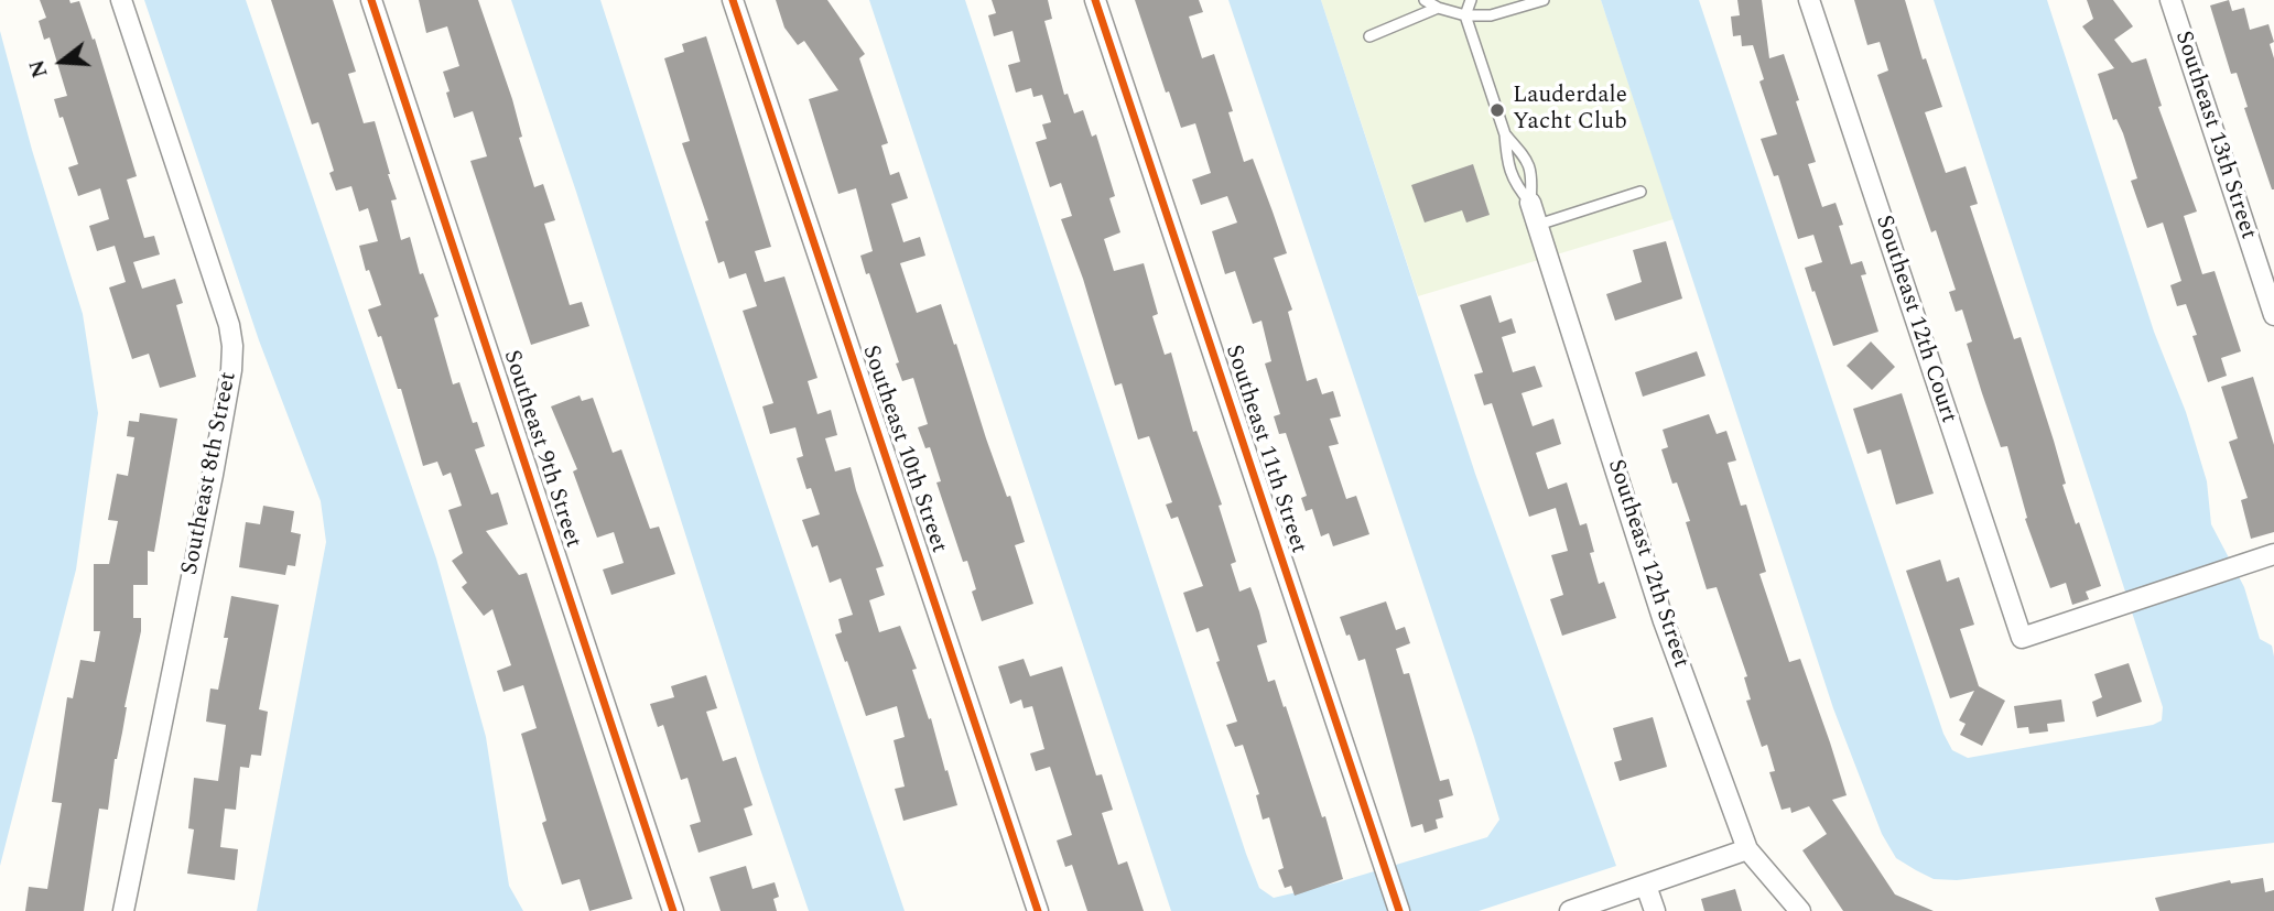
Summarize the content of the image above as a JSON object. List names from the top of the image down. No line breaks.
{"streets":{"street":["Southeast 13th Street","Southeast 12th Court","Southeast 9th Street","Southeast 10th Street","Southeast 11th Street","Southeast 8th Street","Southeast 12th Street"]},"places":["Lauderdale Yacht Club"],"north":"left"}
